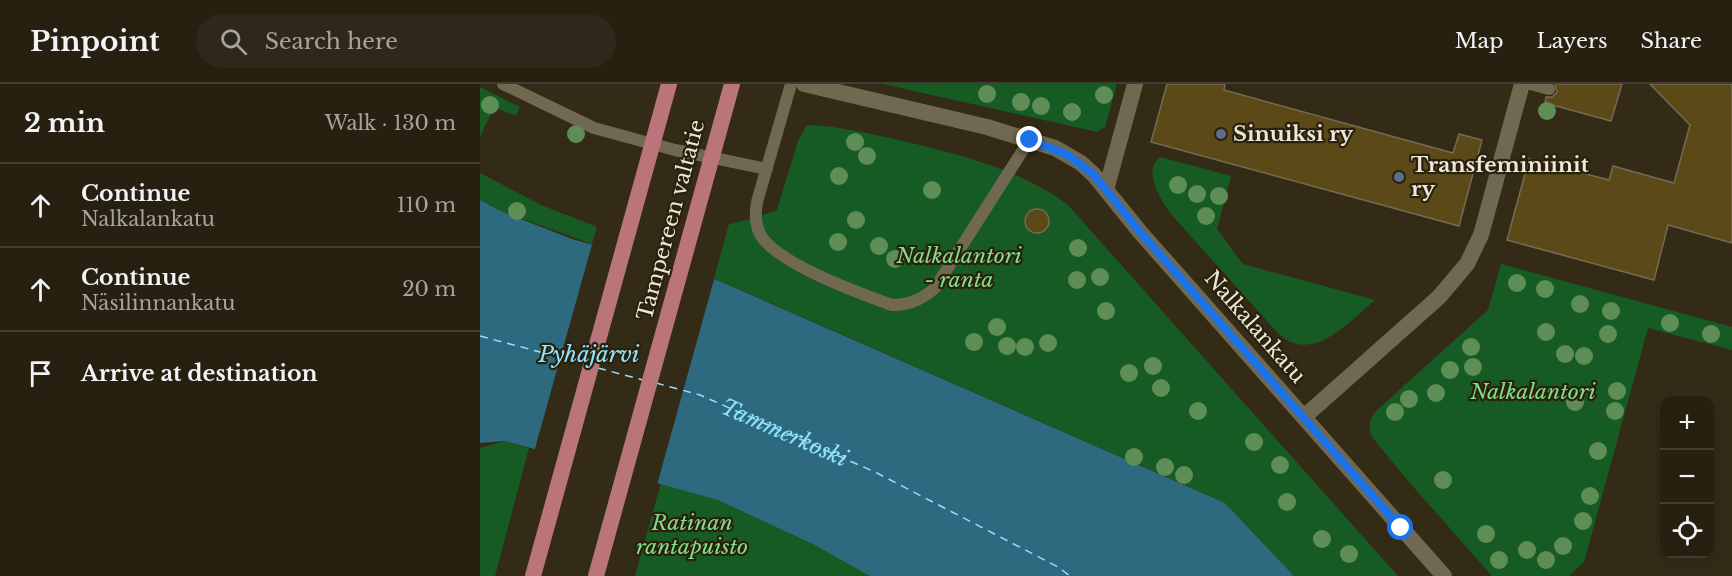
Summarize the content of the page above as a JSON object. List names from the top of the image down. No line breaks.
{"streets":{"main road":["Tampereen valtatie"],"street":["Nalkalankatu"]},"water":["Pyhäjärvi","Tammerkoski"],"parks":["Nalkalantori - ranta","Nalkalantori","Ratinan rantapuisto"],"places":["Sinuiksi ry","Transfeminiinit ry"],"page":{"header":"Pinpoint","search":"Search here","nav":["Map","Layers","Share"],"heading":["2 min","Walk · 130 m"],"list":[["Continue","Nalkalankatu","110 m"],["Continue","Näsilinnankatu","20 m"],"Arrive at destination"],"map_buttons":["+","−"]}}
